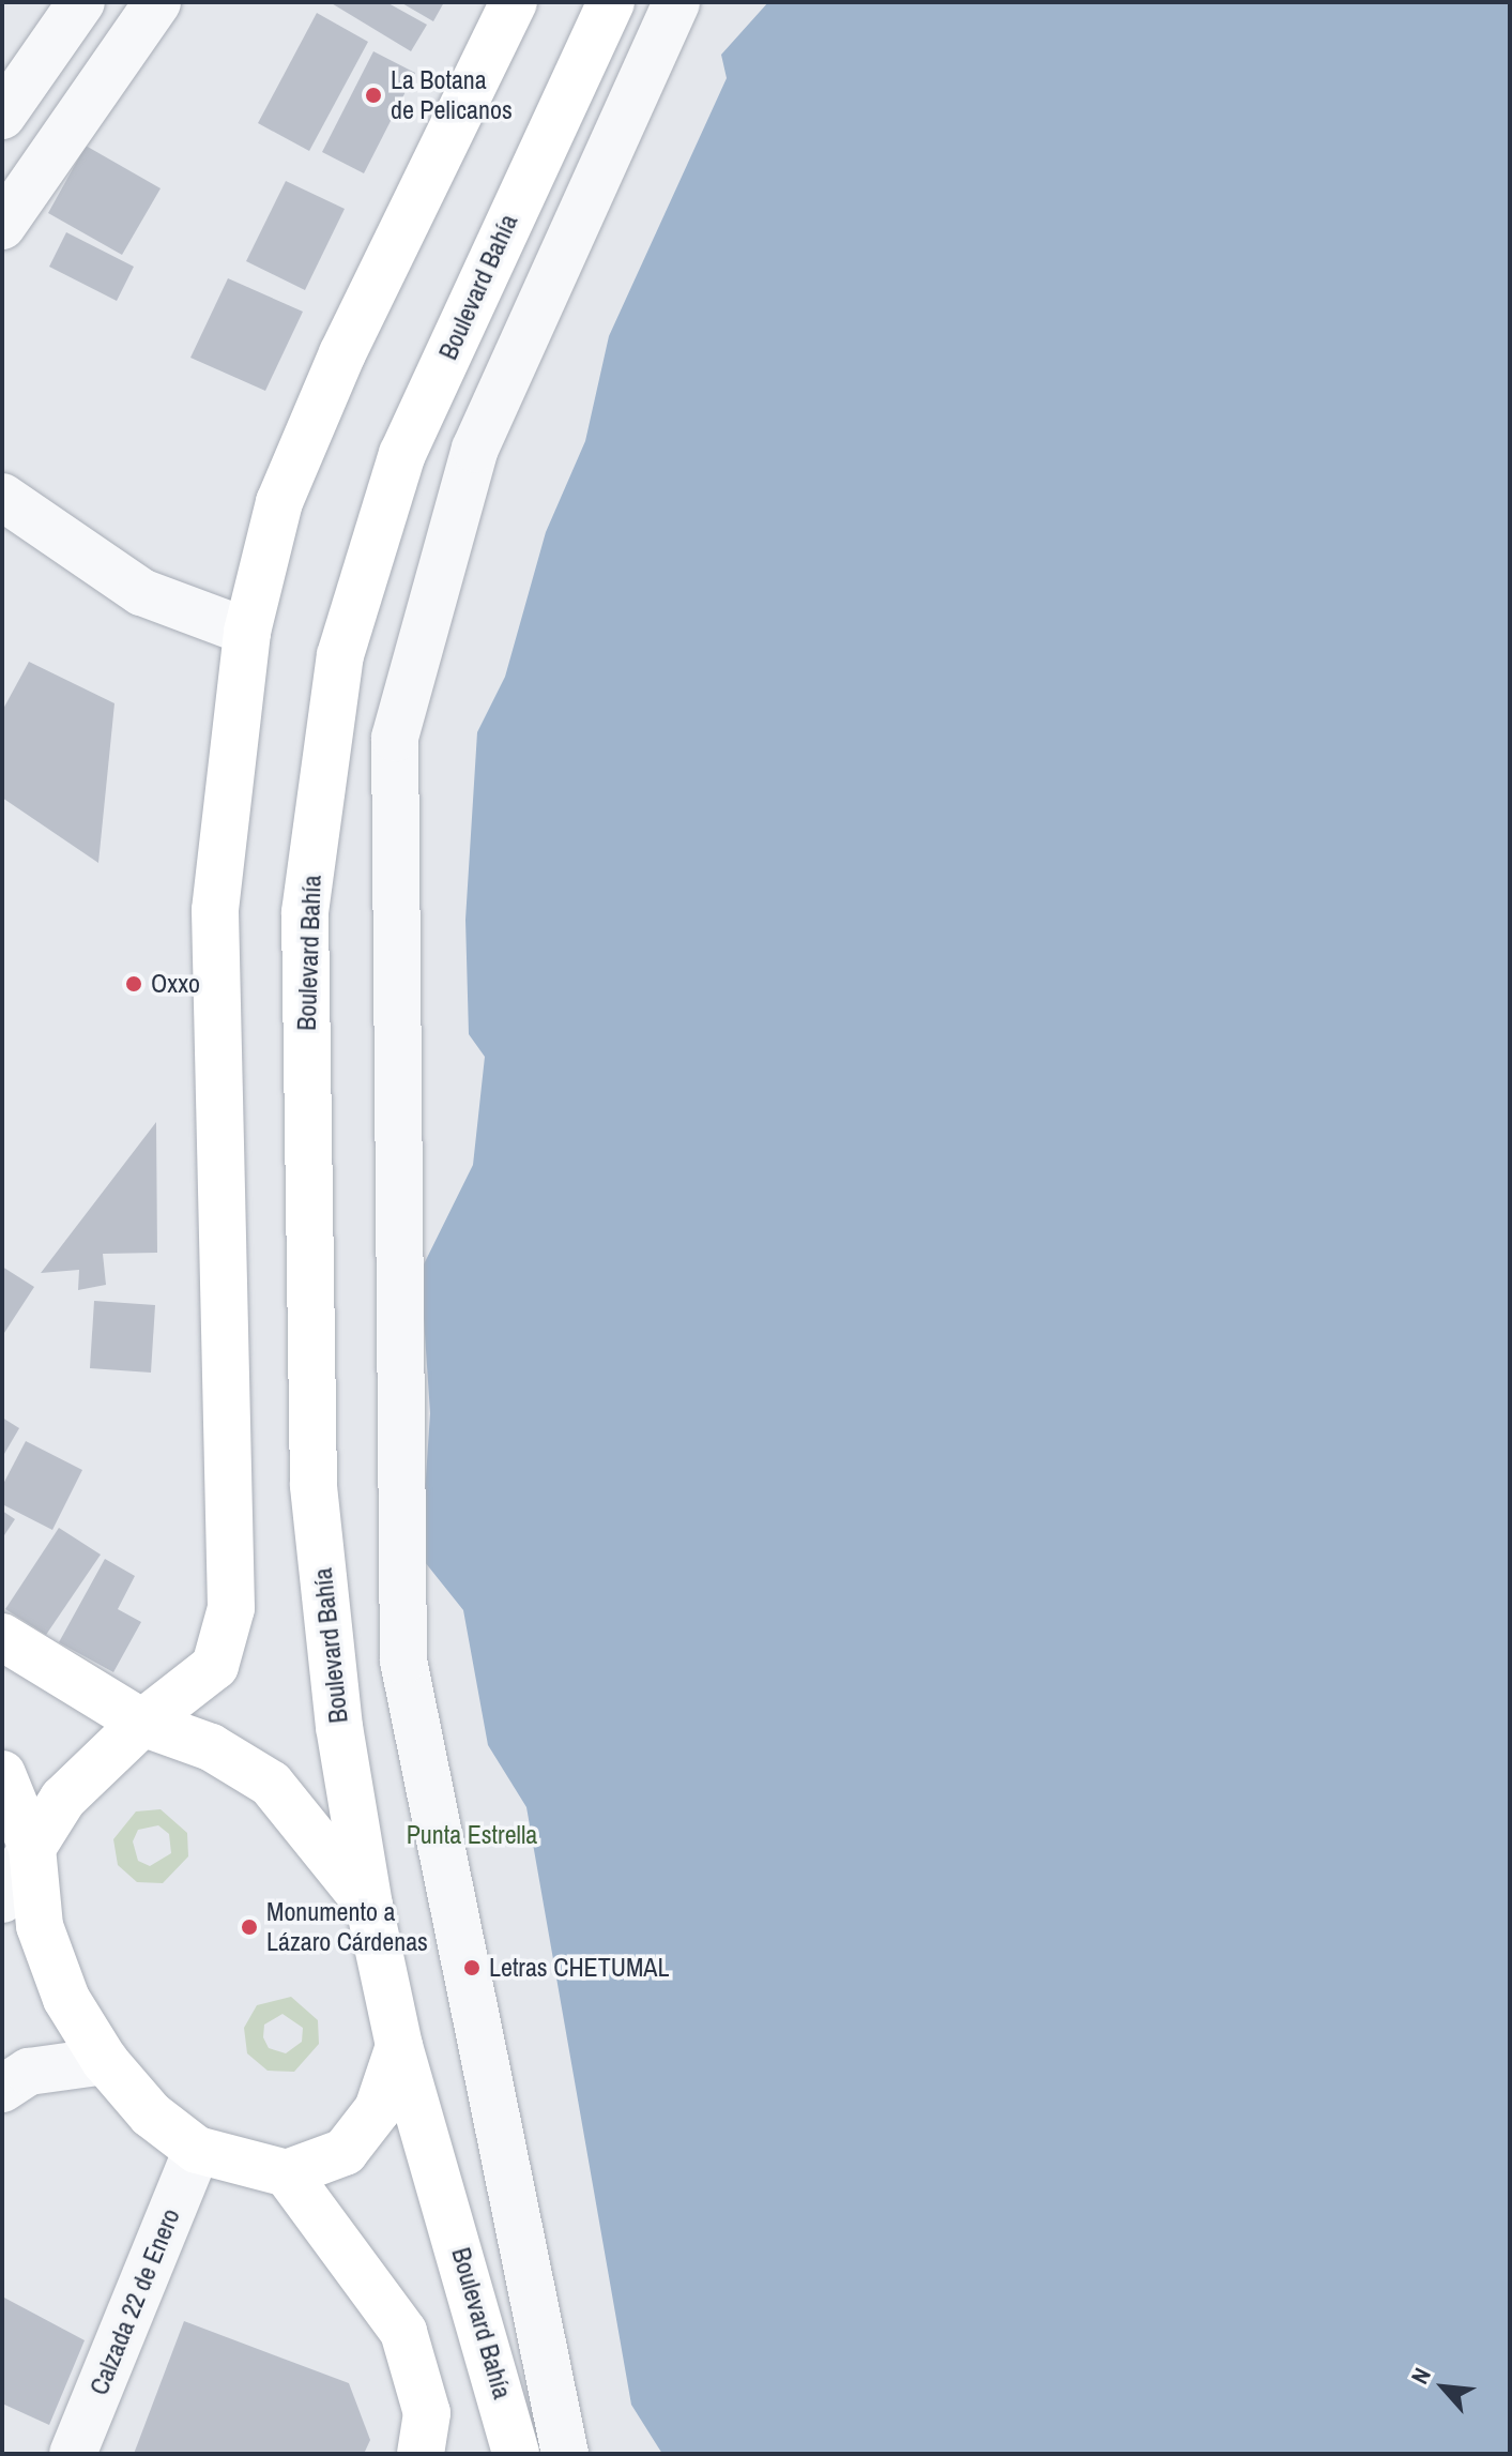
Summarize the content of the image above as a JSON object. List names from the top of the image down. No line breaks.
{"streets":{"main road":["Boulevard Bahía"],"street":["Calzada 22 de Enero"]},"parks":["Punta Estrella"],"places":["La Botana de Pelicanos","Oxxo","Monumento a Lázaro Cárdenas","Letras CHETUMAL"],"north":"top left"}
